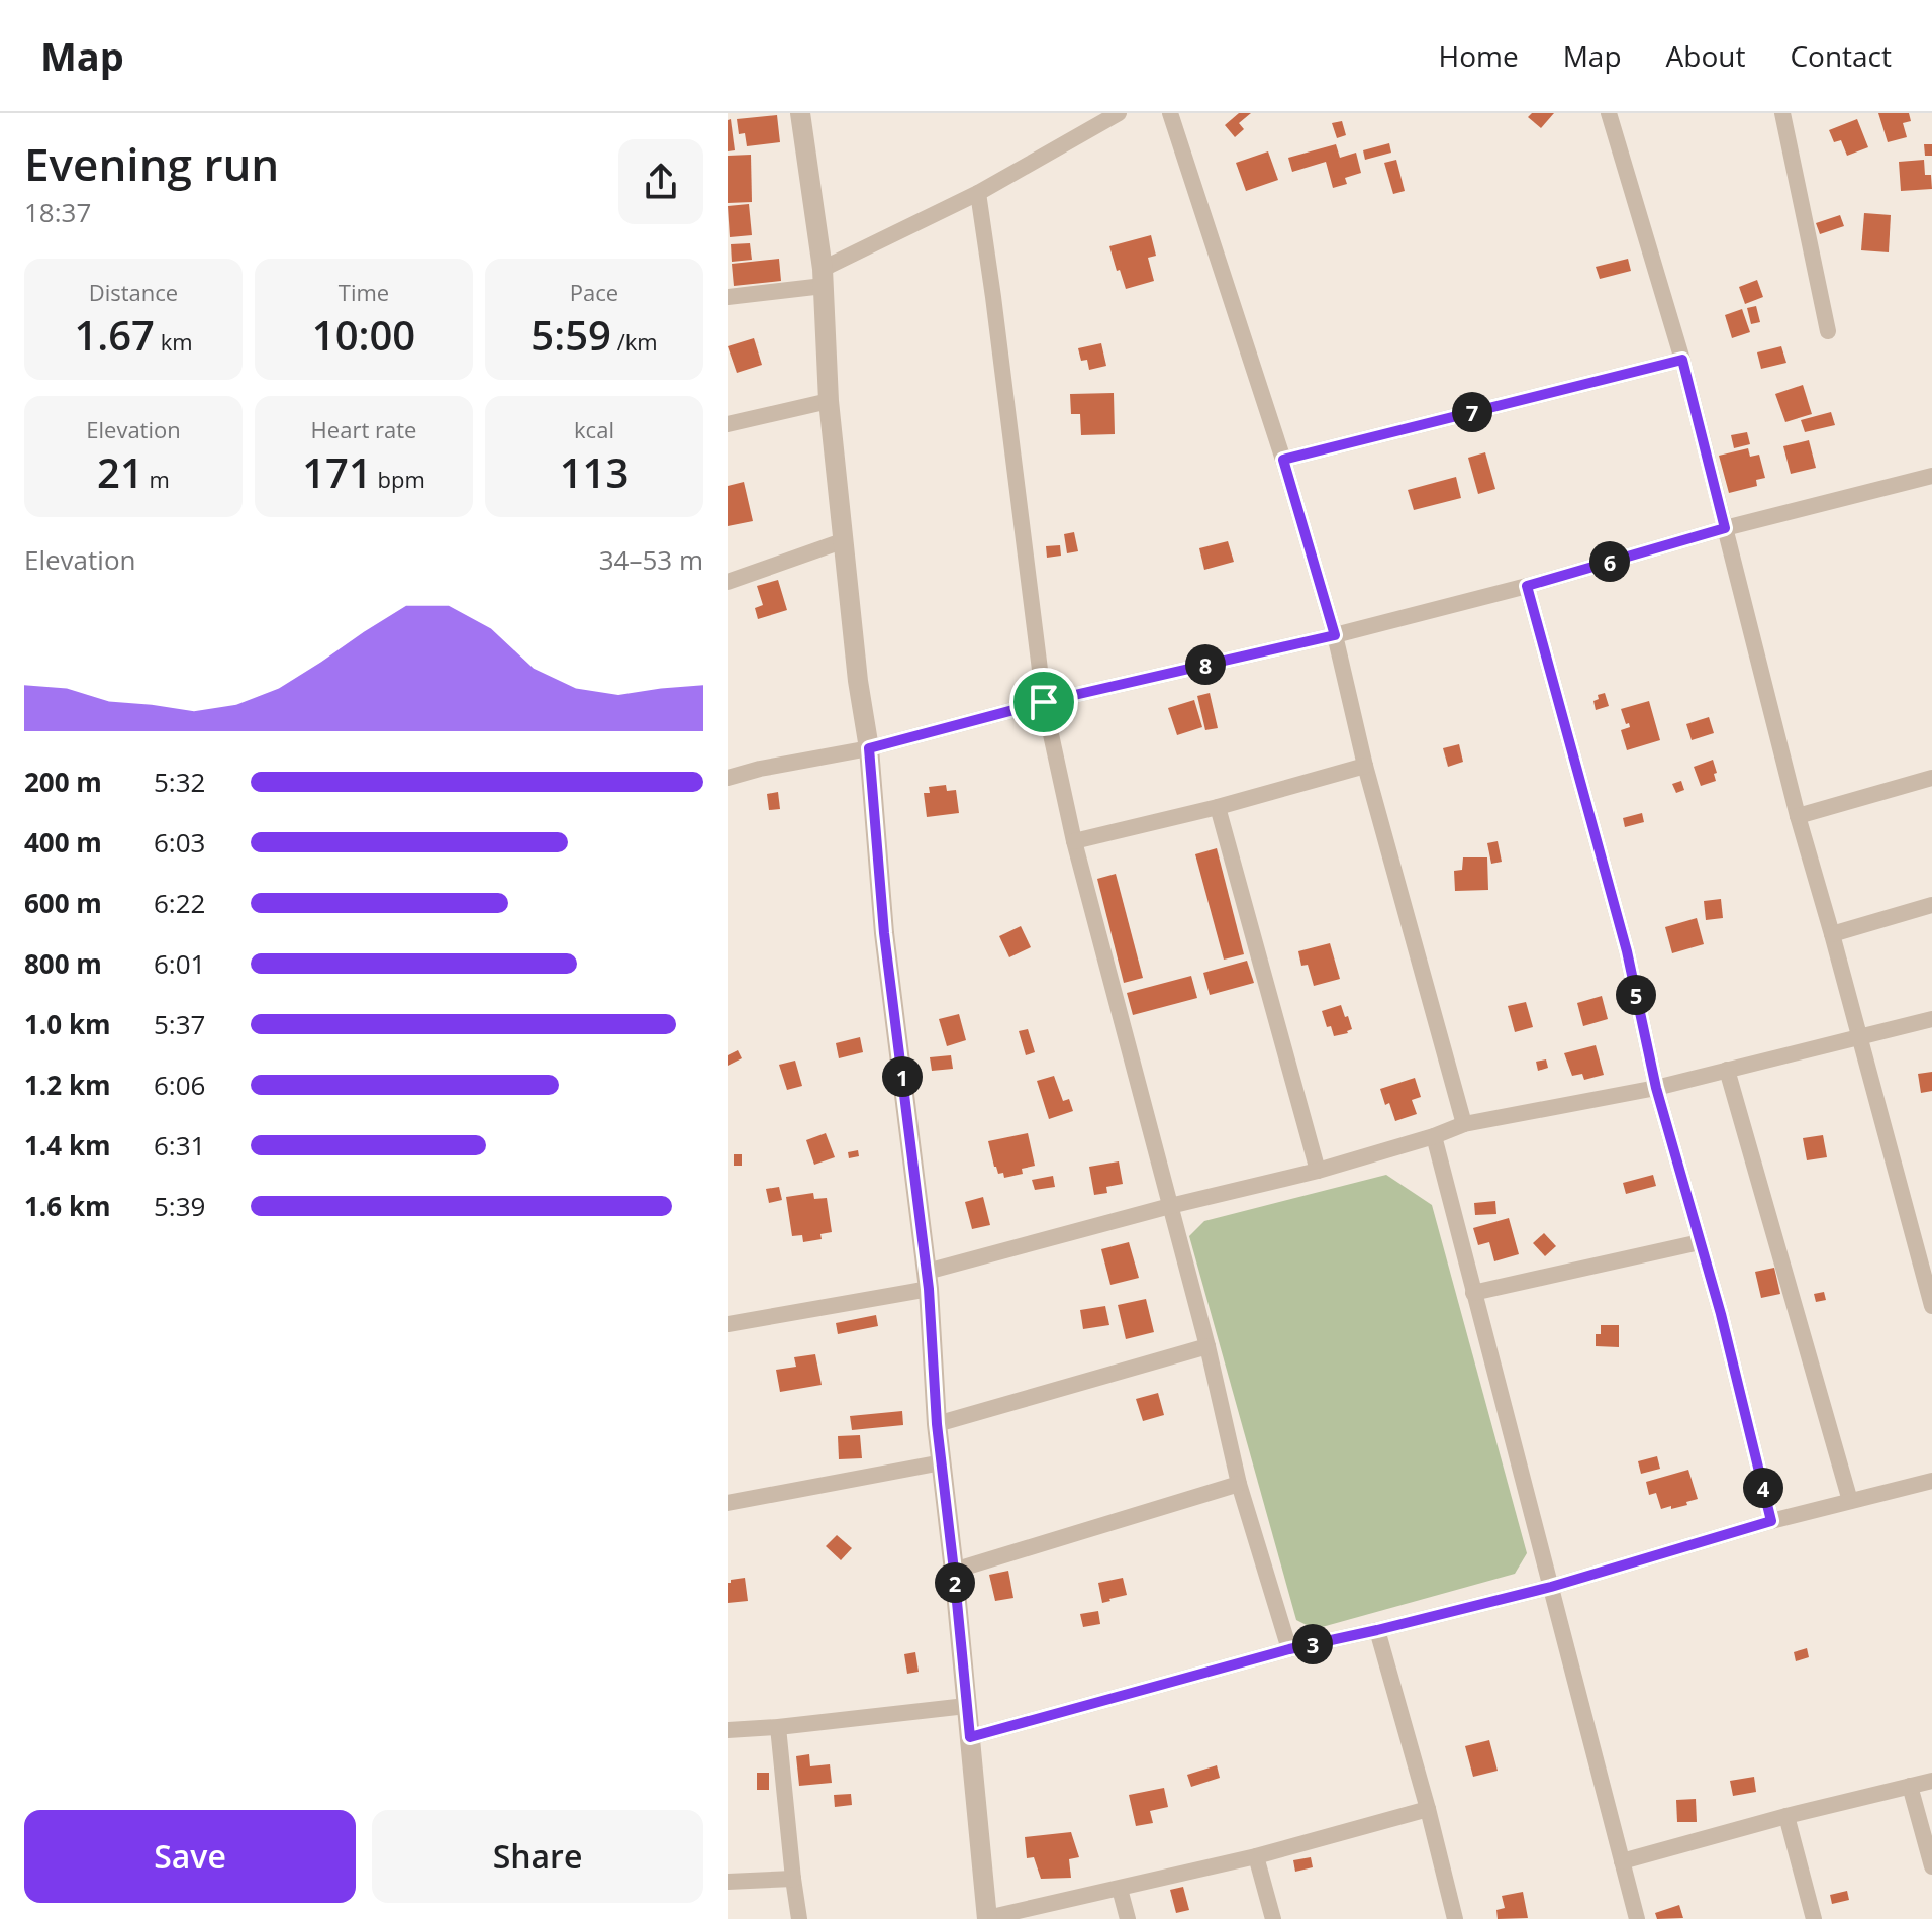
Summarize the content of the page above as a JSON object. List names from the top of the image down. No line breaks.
{"page":{"header":"Map","nav":["Home","Map","About","Contact"],"heading":["Evening run","18:37"],"stats":[["Distance","1.67 km"],["Time","10:00"],["Pace","5:59 /km"],["Elevation","21 m"],["Heart rate","171 bpm"],["kcal","113"]],"pins":["7","6","8","5","1","4","2","3"],"chart":["Elevation","34–53 m"],"list":[{"name":"200 m","note":"5:32"},{"name":"400 m","note":"6:03"},{"name":"600 m","note":"6:22"},{"name":"800 m","note":"6:01"},{"name":"1.0 km","note":"5:37"},{"name":"1.2 km","note":"6:06"},{"name":"1.4 km","note":"6:31"},{"name":"1.6 km","note":"5:39"}],"buttons":["Save","Share"]}}
